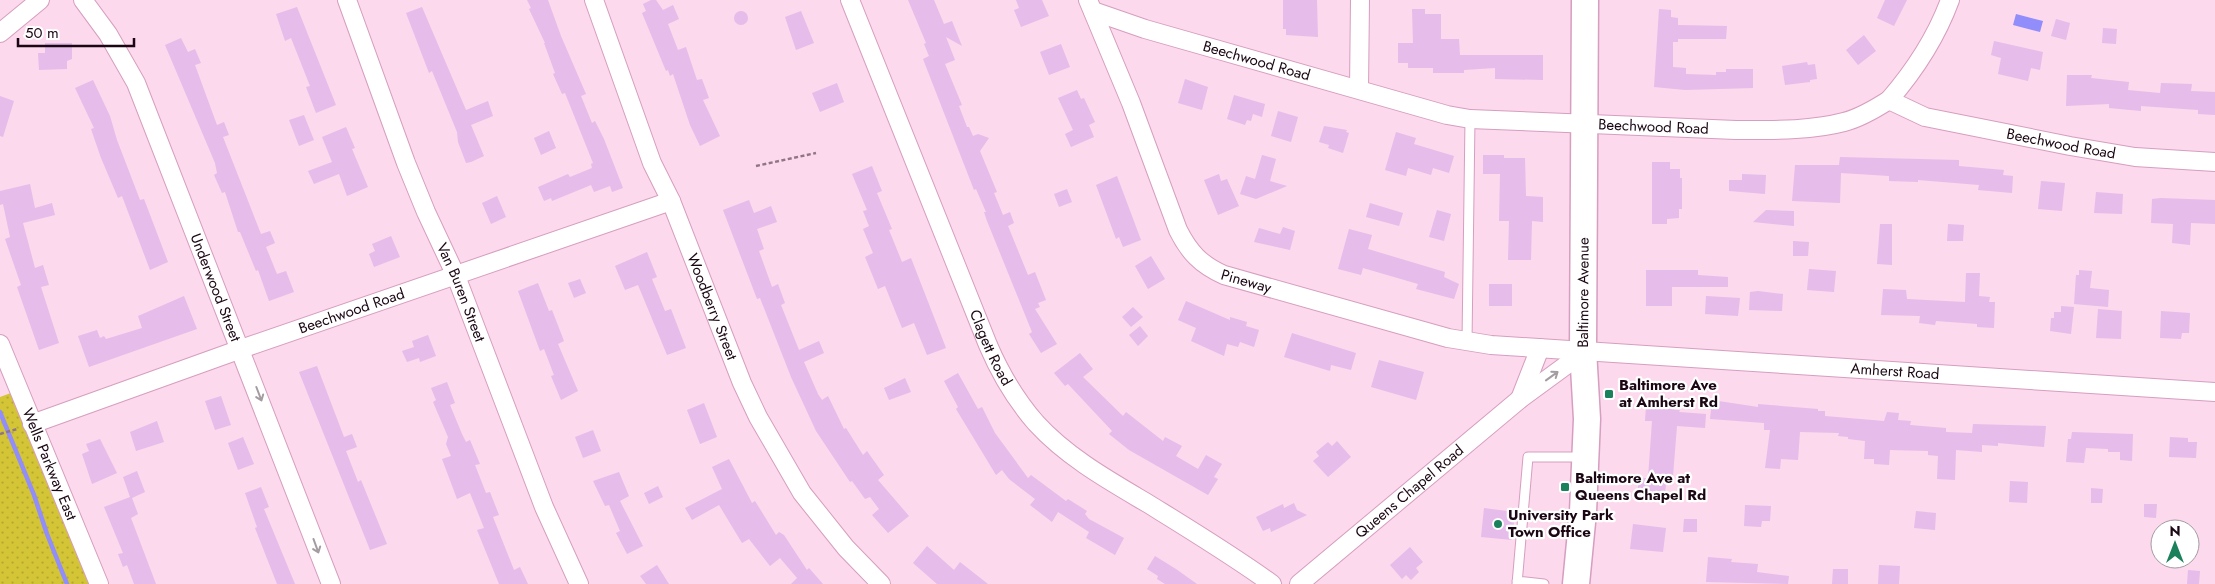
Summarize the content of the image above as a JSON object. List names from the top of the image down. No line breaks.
{"streets":{"main road":["Baltimore Avenue"],"street":["Beechwood Road","Pineway","Underwood Street","Van Buren Street","Woodberry Street","Clagett Road","Amherst Road","Wells Parkway East","Queens Chapel Road"]},"crossings":[["Beechwood Road","Pineway"],["Beechwood Road","Underwood Street"],["Beechwood Road","Baltimore Avenue"],["Beechwood Road","Van Buren Street"],["Beechwood Road","Woodberry Street"],["Beechwood Road","Wells Parkway East"],["Pineway","Baltimore Avenue"],["Pineway","Amherst Road"],["Pineway","Queens Chapel Road"],["Baltimore Avenue","Amherst Road"],["Baltimore Avenue","Queens Chapel Road"],["Amherst Road","Queens Chapel Road"]],"one_way":["Underwood Street"],"places":{"transit":["Baltimore Ave at Amherst Rd","Baltimore Ave at Queens Chapel Rd"],"other":["University Park Town Office"]},"scale_bar":"50 m","north":"top"}
